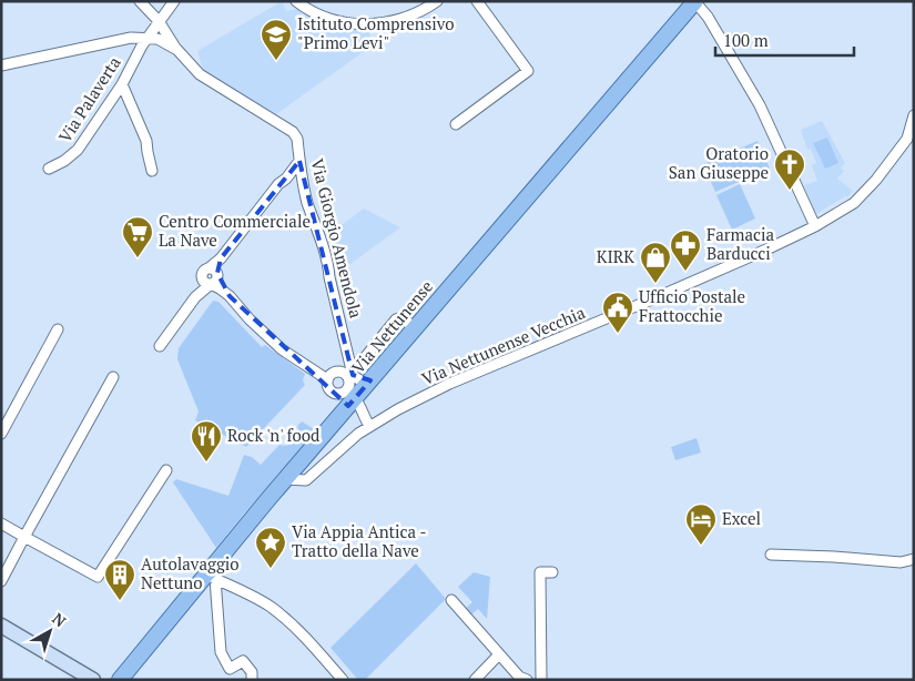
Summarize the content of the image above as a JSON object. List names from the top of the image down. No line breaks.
{"streets":{"main road":["Via Nettunense"],"street":["Via Palaverta","Via Giorgio Amendola","Via Nettunense Vecchia"]},"crossings":[["Via Palaverta","Via Giorgio Amendola"],["Via Giorgio Amendola","Via Nettunense"],["Via Nettunense","Via Nettunense Vecchia"]],"places":{"school or university":["Istituto Comprensivo \"Primo Levi\""],"church":["Oratorio San Giuseppe"],"supermarket":["Centro Commerciale La Nave"],"pharmacy":["Farmacia Barducci"],"shop":["KIRK"],"public building":["Ufficio Postale Frattocchie"],"restaurant":["Rock 'n' food"],"hotel":["Excel"],"place":["Via Appia Antica - Tratto della Nave"],"building":["Autolavaggio Nettuno"]},"scale_bar":"100 m","north":"top right"}
